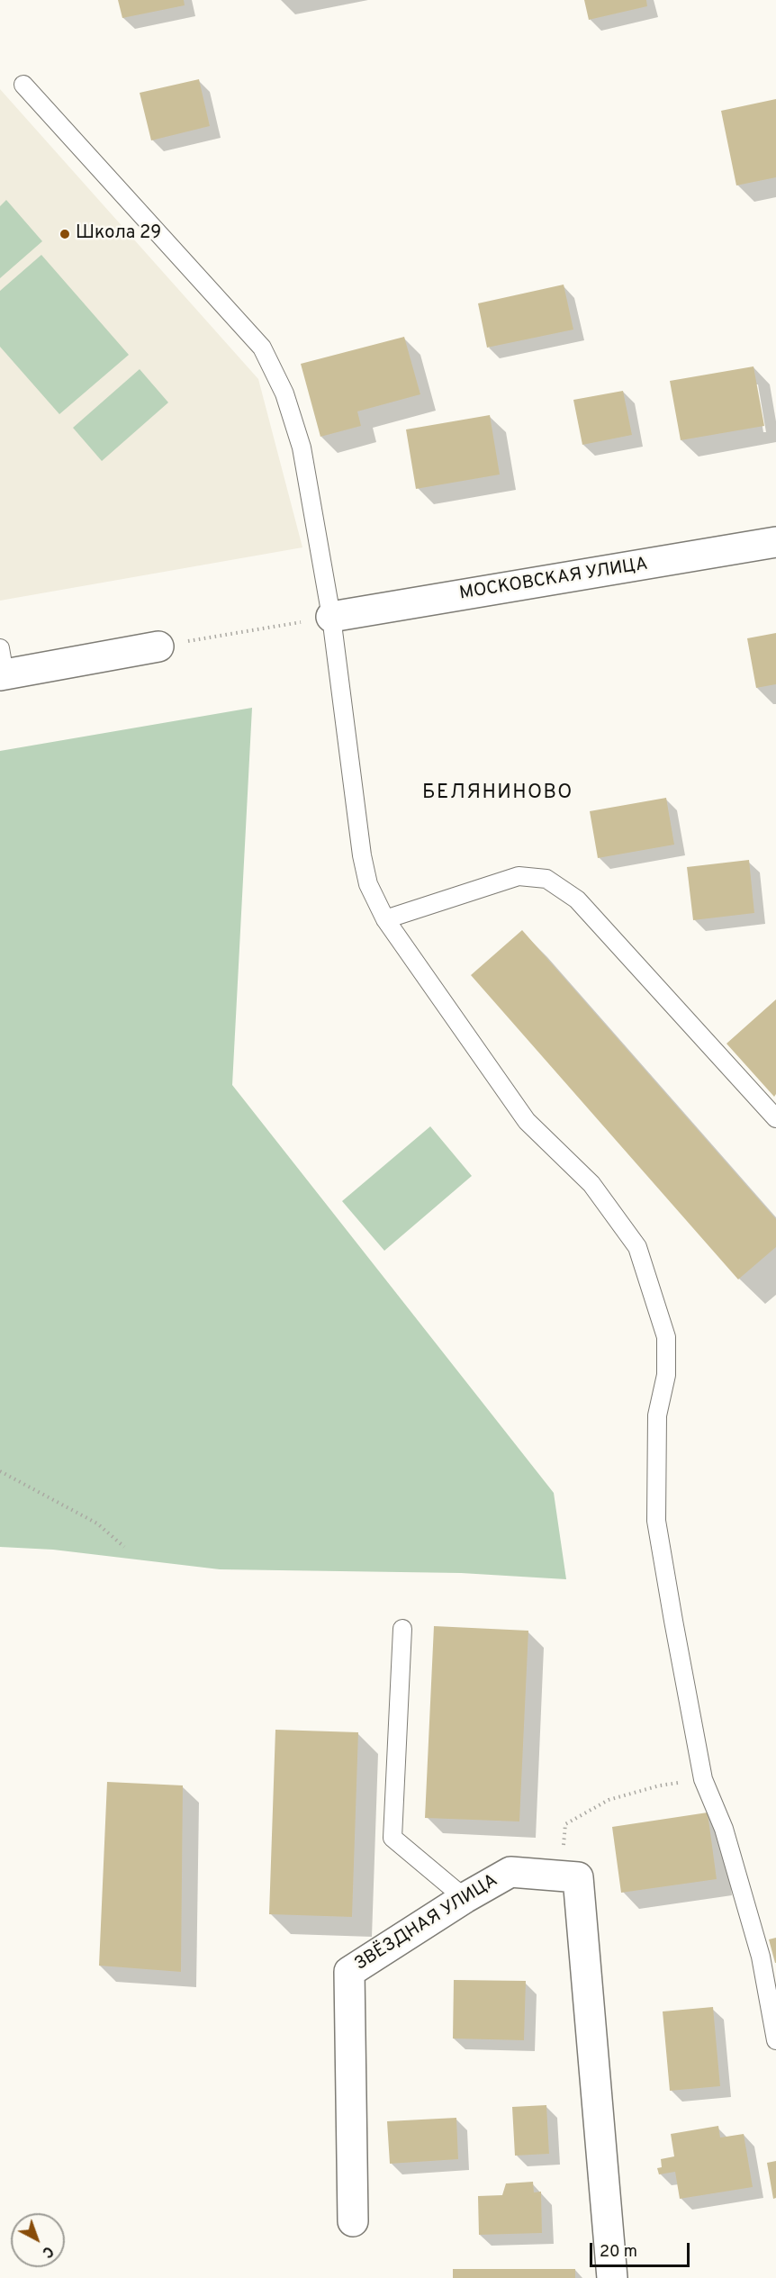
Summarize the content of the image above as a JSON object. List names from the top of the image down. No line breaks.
{"streets":{"street":["МОСКОВСКАЯ УЛИЦА","ЗВЁЗДНАЯ УЛИЦА"]},"districts":["БЕЛЯНИНОВО"],"places":["Школа 29"],"scale_bar":"20 m","north":"bottom right"}
